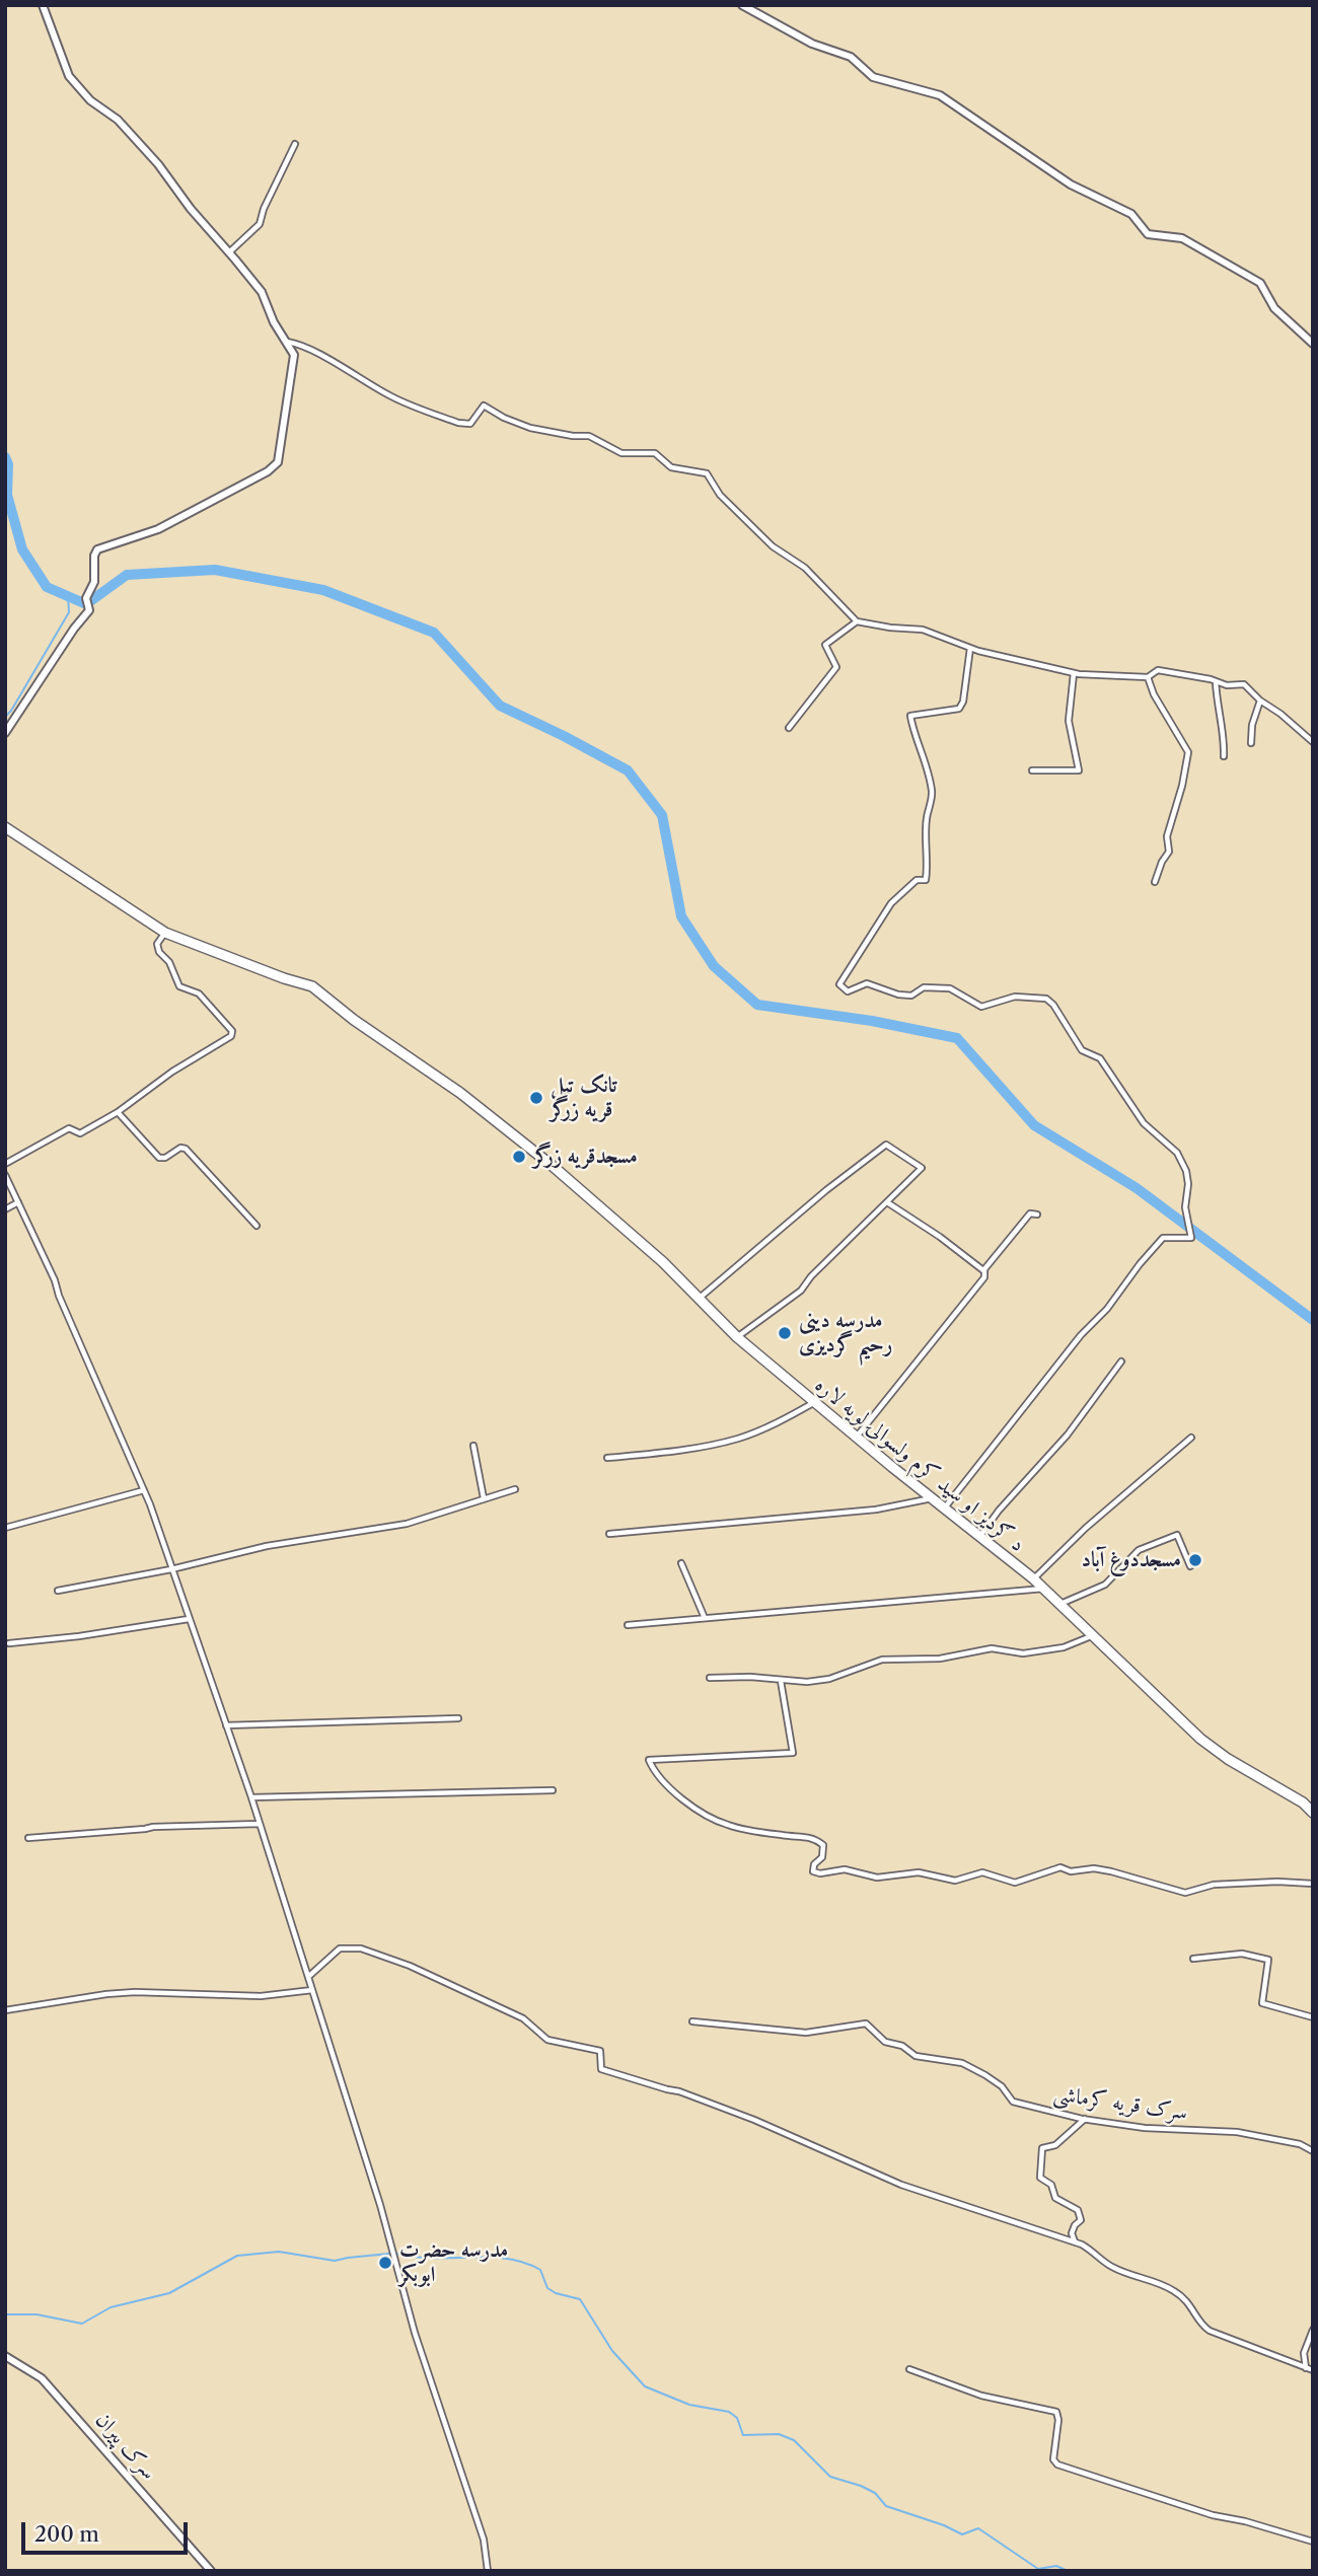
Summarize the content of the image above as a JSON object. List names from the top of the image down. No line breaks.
{"streets":{"highway":["د ګردیز او سید کرم ولسوالۍ لویه لاره"],"street":["سرک قریه کرماشی","سرک پیران"]},"places":["تانک تیل قریه زرگر","مسجدقریه زرگر","مدرسه دینی رحیم گردیزی","مسجددوغ آباد","مدرسه حضرت ابوبکر"],"scale_bar":"200 m"}
